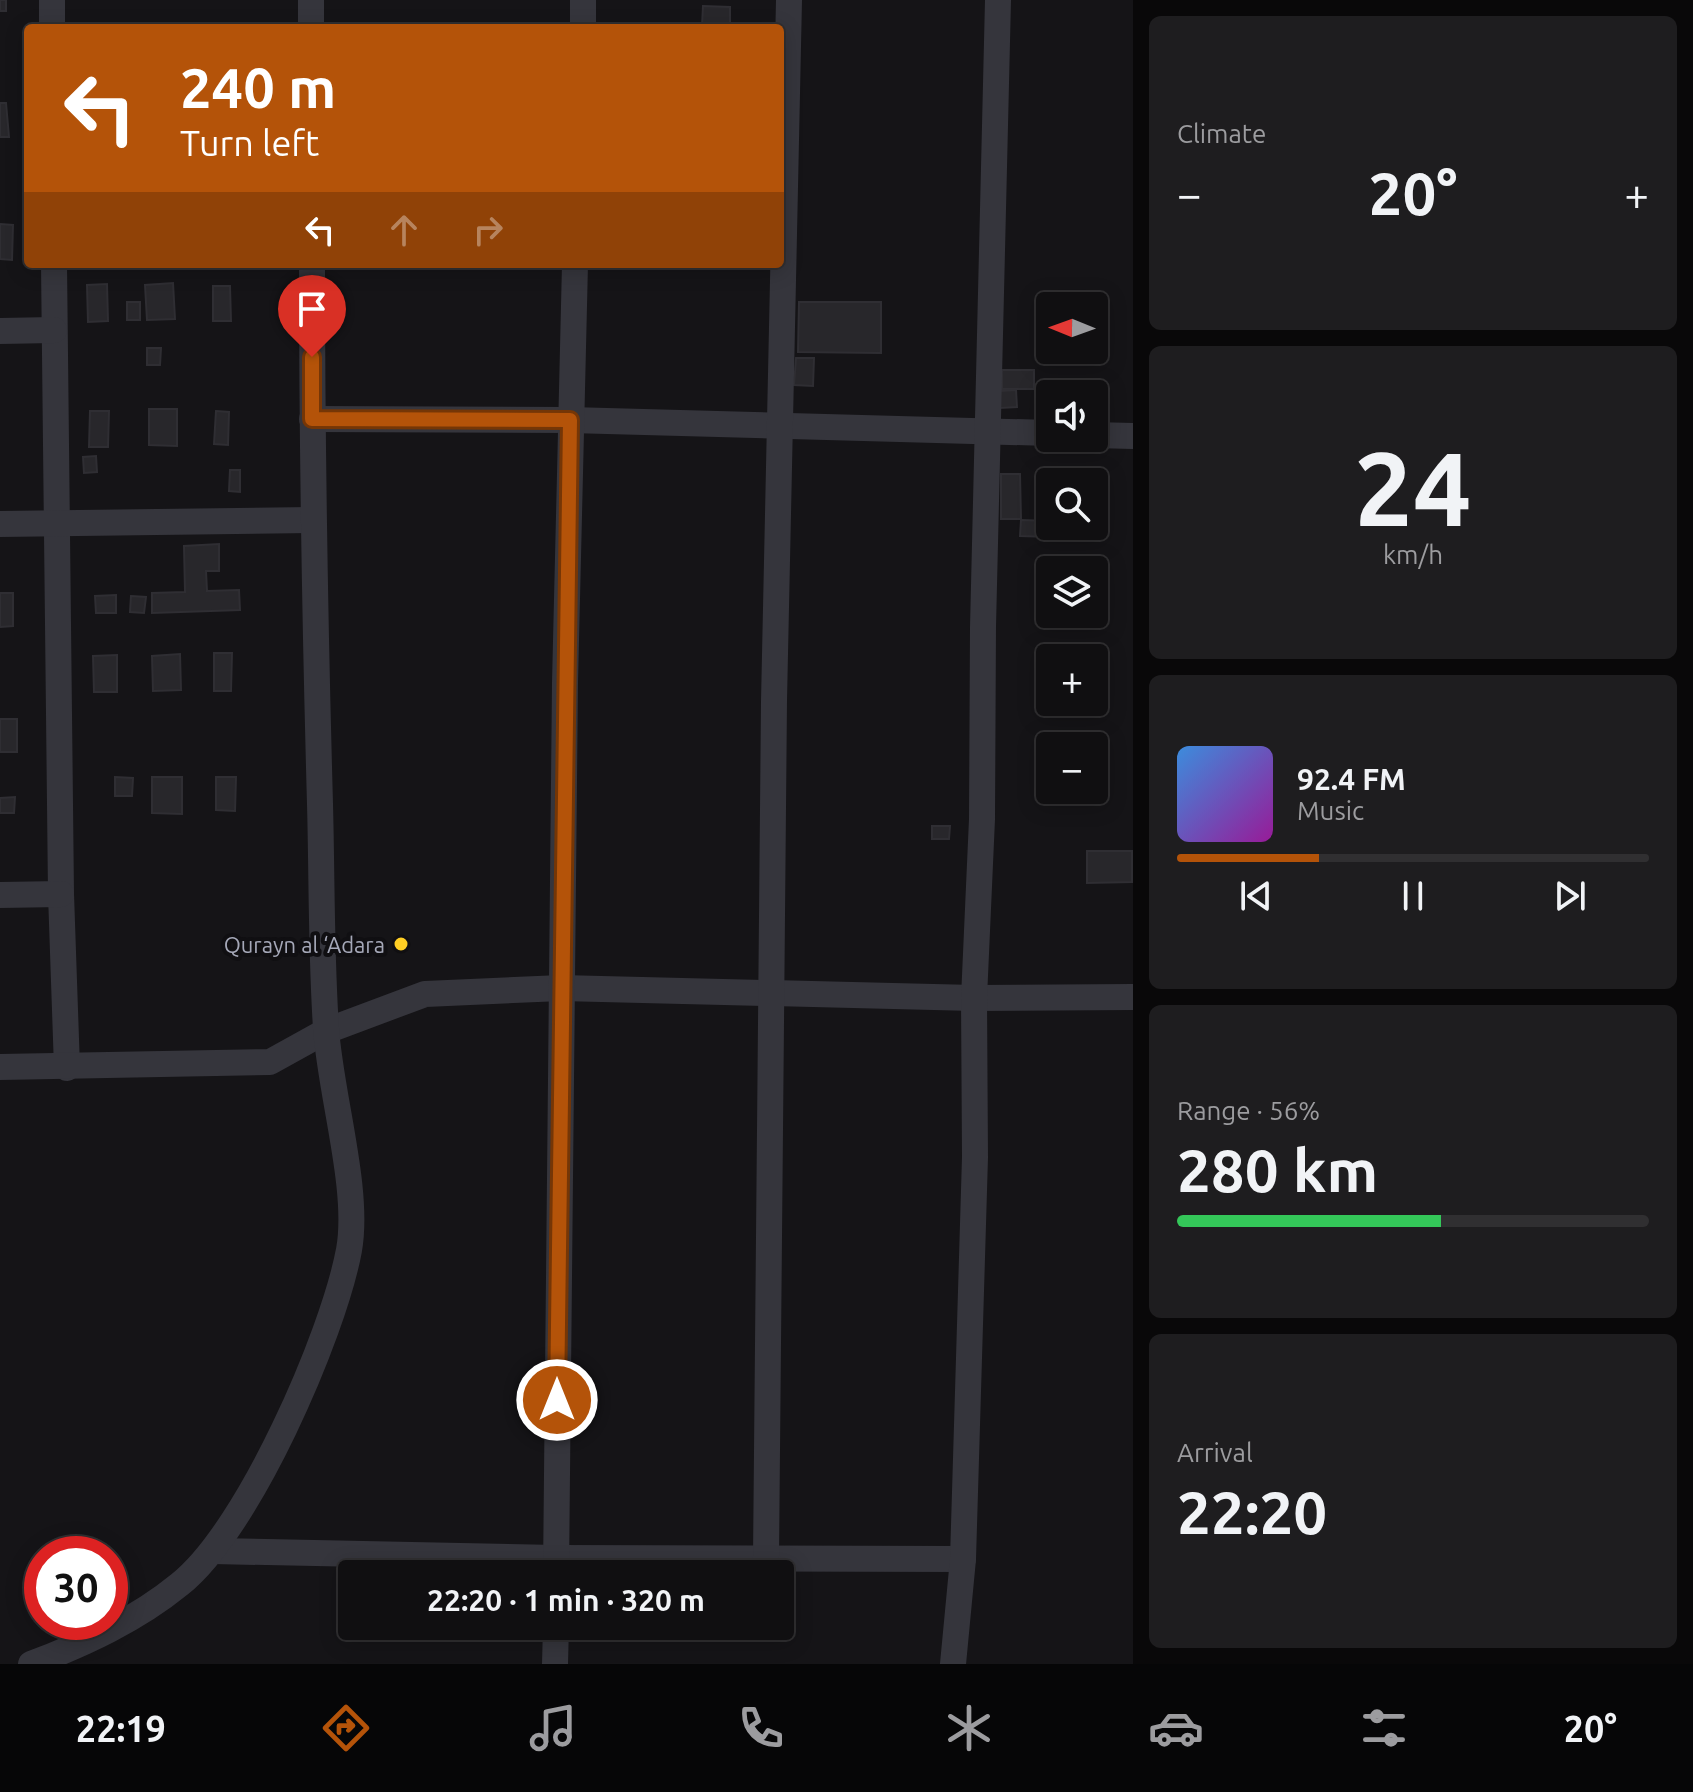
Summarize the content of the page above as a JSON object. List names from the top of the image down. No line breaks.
{"places":["Qurayn al ‘Adara"],"north":"left","page":{"tile":["Climate",["24","km/h"],["Range · 56%","280 km"],["Arrival","22:20"]],"turn":["240 m","Turn left"],"heat":["−","20°","+"],"map_buttons":["+","−"],"song":["92.4 FM","Music"],"limit":"30","trip":"22:20 · 1 min · 320 m","tabs":["22:19","20°"]}}
